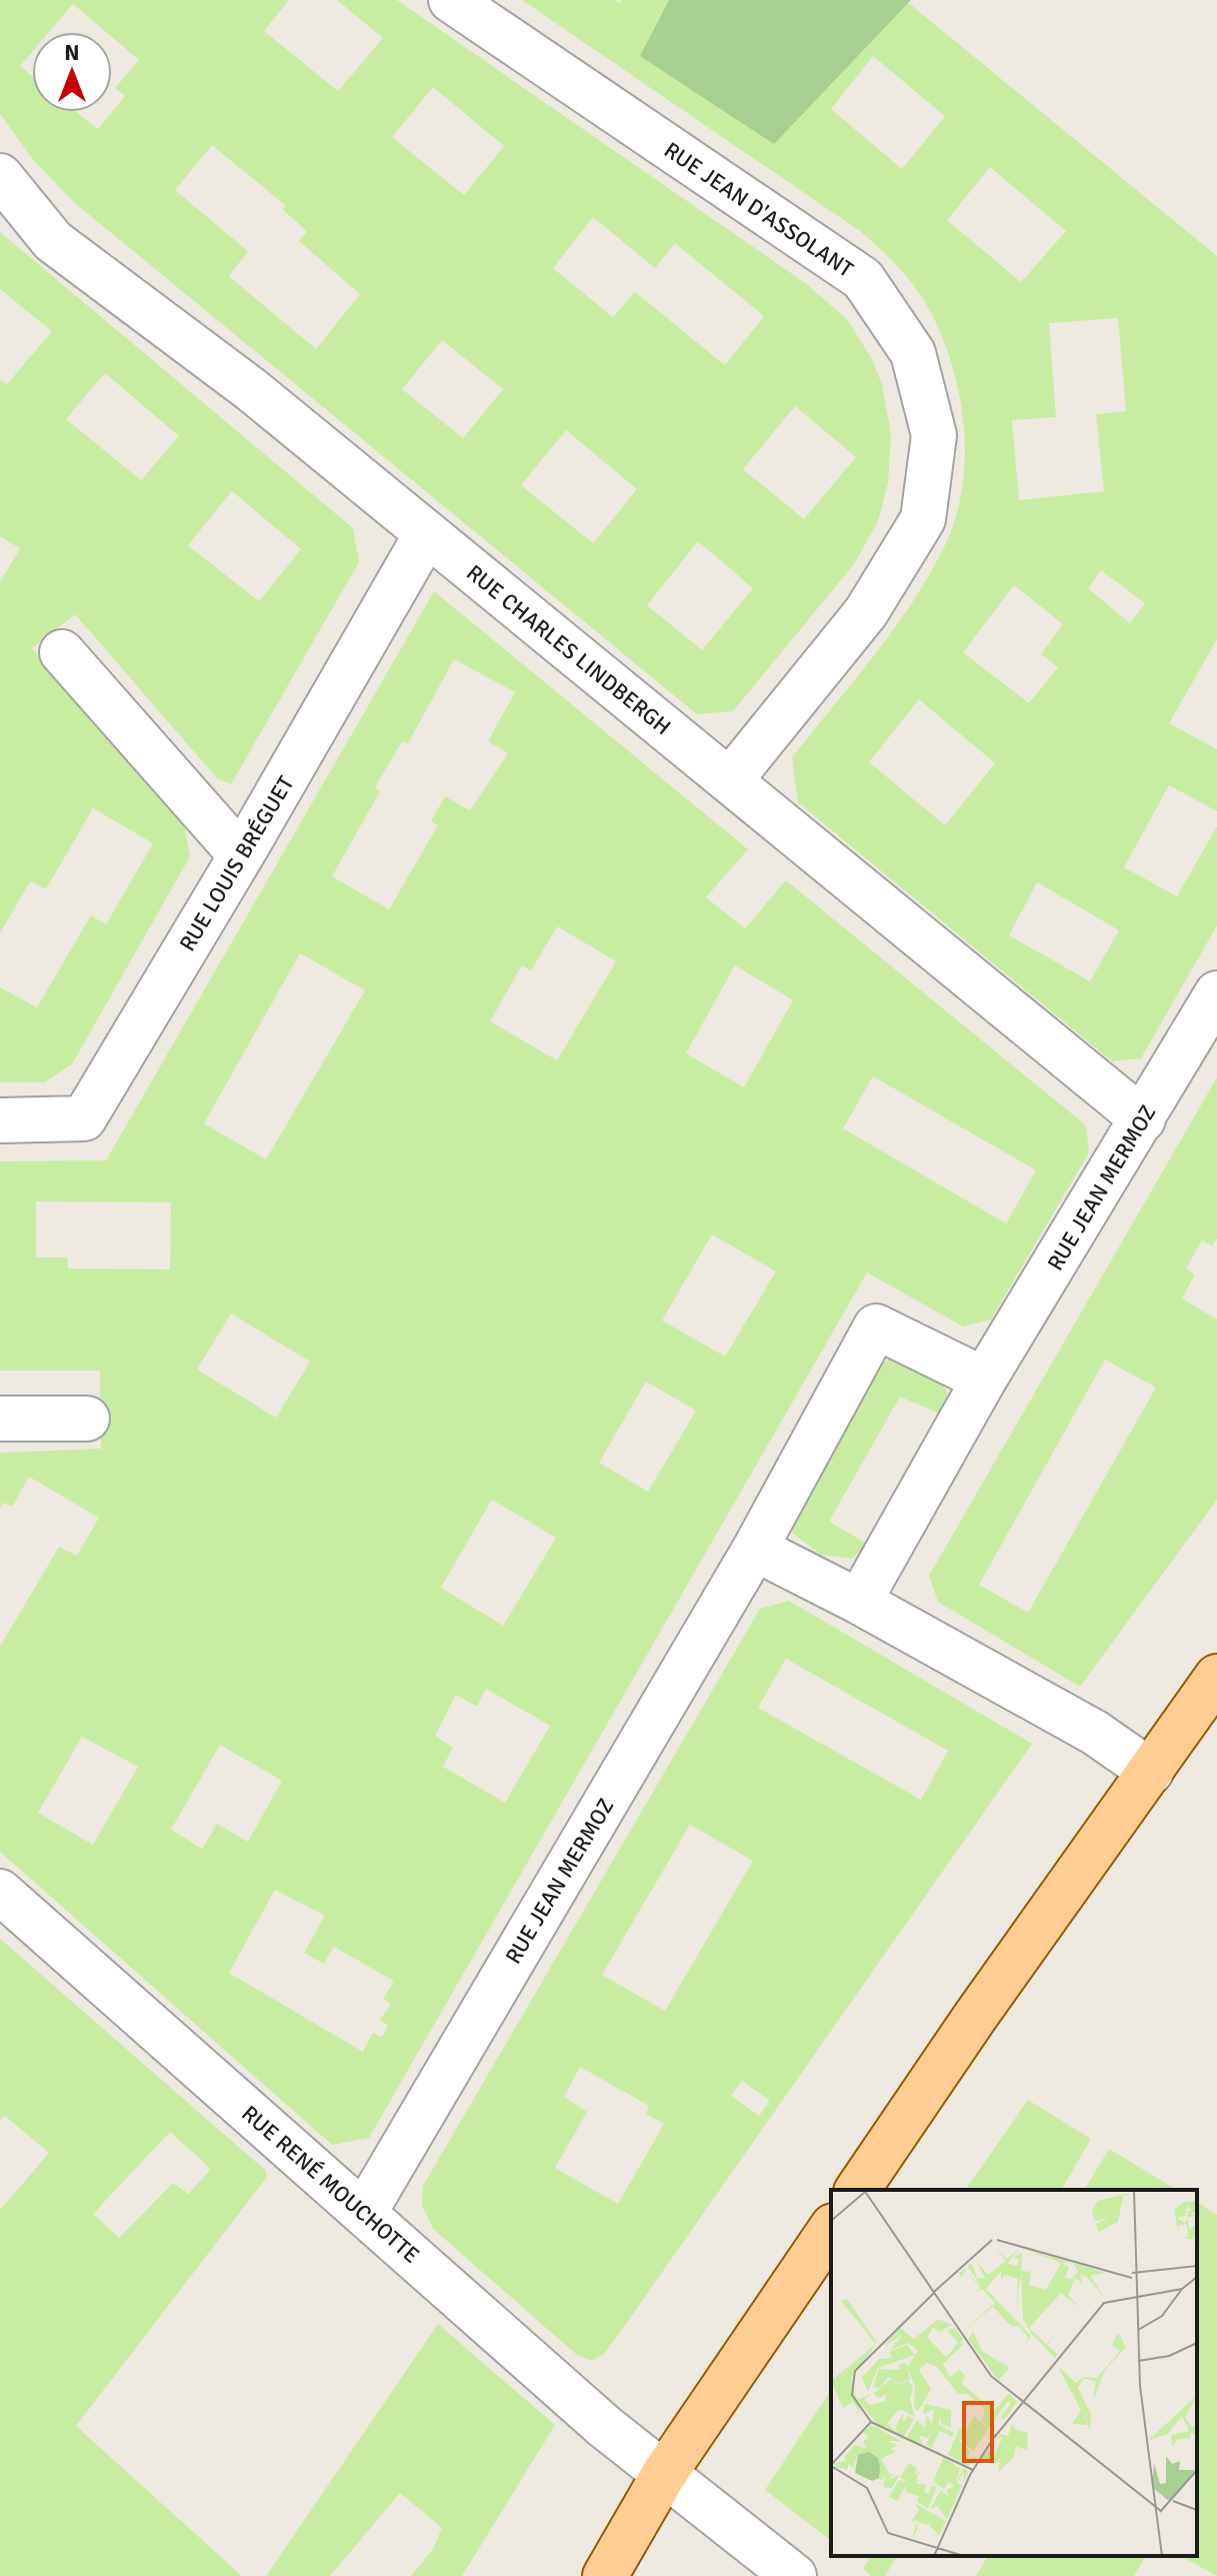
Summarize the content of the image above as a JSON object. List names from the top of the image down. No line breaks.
{"streets":{"street":["RUE JEAN D'ASSOLANT","RUE CHARLES LINDBERGH","RUE LOUIS BRÉGUET","RUE JEAN MERMOZ","RUE RENÉ MOUCHOTTE"]},"crossings":[["RUE JEAN D'ASSOLANT","RUE CHARLES LINDBERGH"],["RUE CHARLES LINDBERGH","RUE LOUIS BRÉGUET"],["RUE CHARLES LINDBERGH","RUE JEAN MERMOZ"],["RUE JEAN MERMOZ","RUE RENÉ MOUCHOTTE"]],"north":"top"}
